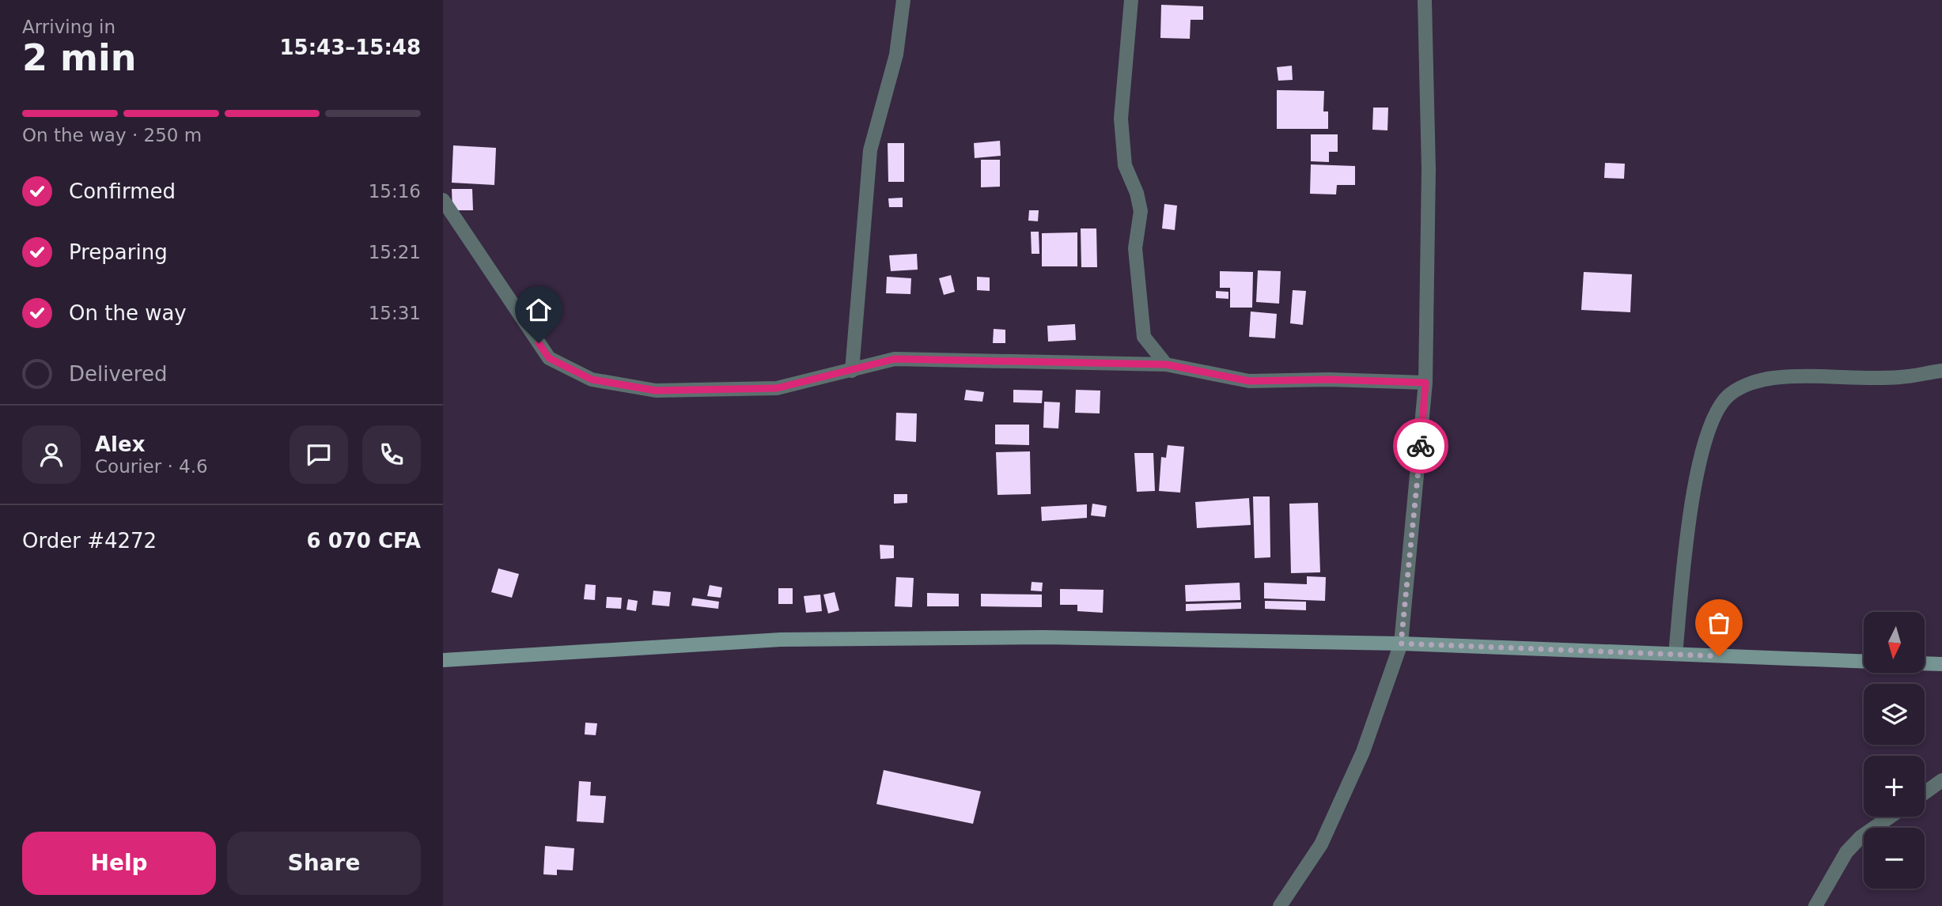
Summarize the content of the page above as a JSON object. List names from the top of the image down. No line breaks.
{"north":"bottom","page":{"heading":["2 min","Arriving in","15:43–15:48"],"panel":["Alex","Courier · 4.6","Order #4272","6 070 CFA"],"bar":"On the way · 250 m","list":[["Confirmed","15:16"],["Preparing","15:21"],["On the way","15:31"],"Delivered"],"map_buttons":["+","−"],"buttons":["Help","Share"]}}
